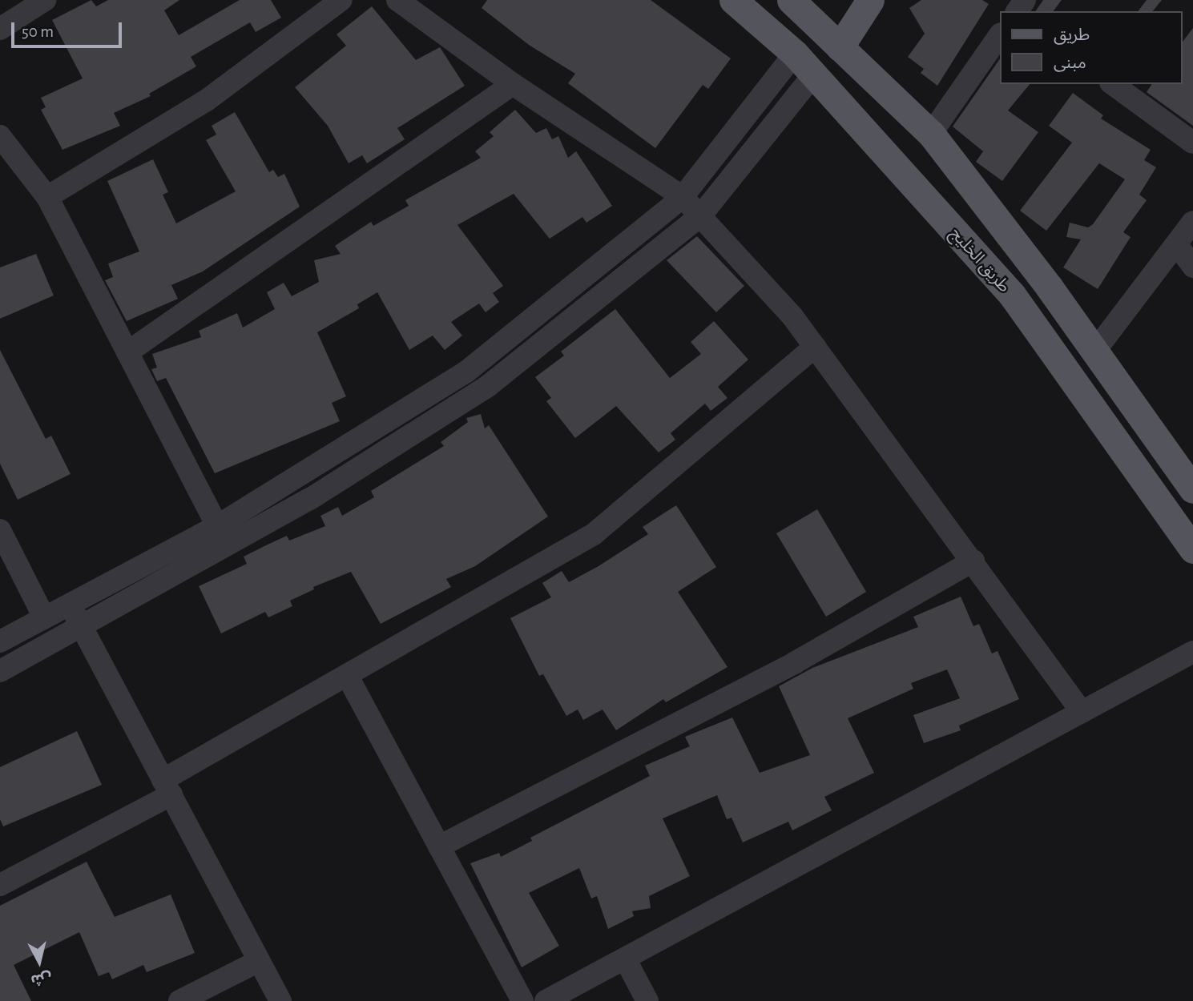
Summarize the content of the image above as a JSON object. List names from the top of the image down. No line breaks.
{"streets":{"main road":["طريق الخليج"]},"legend":["طريق","مبنى"],"scale_bar":"50 m","north":"bottom"}
